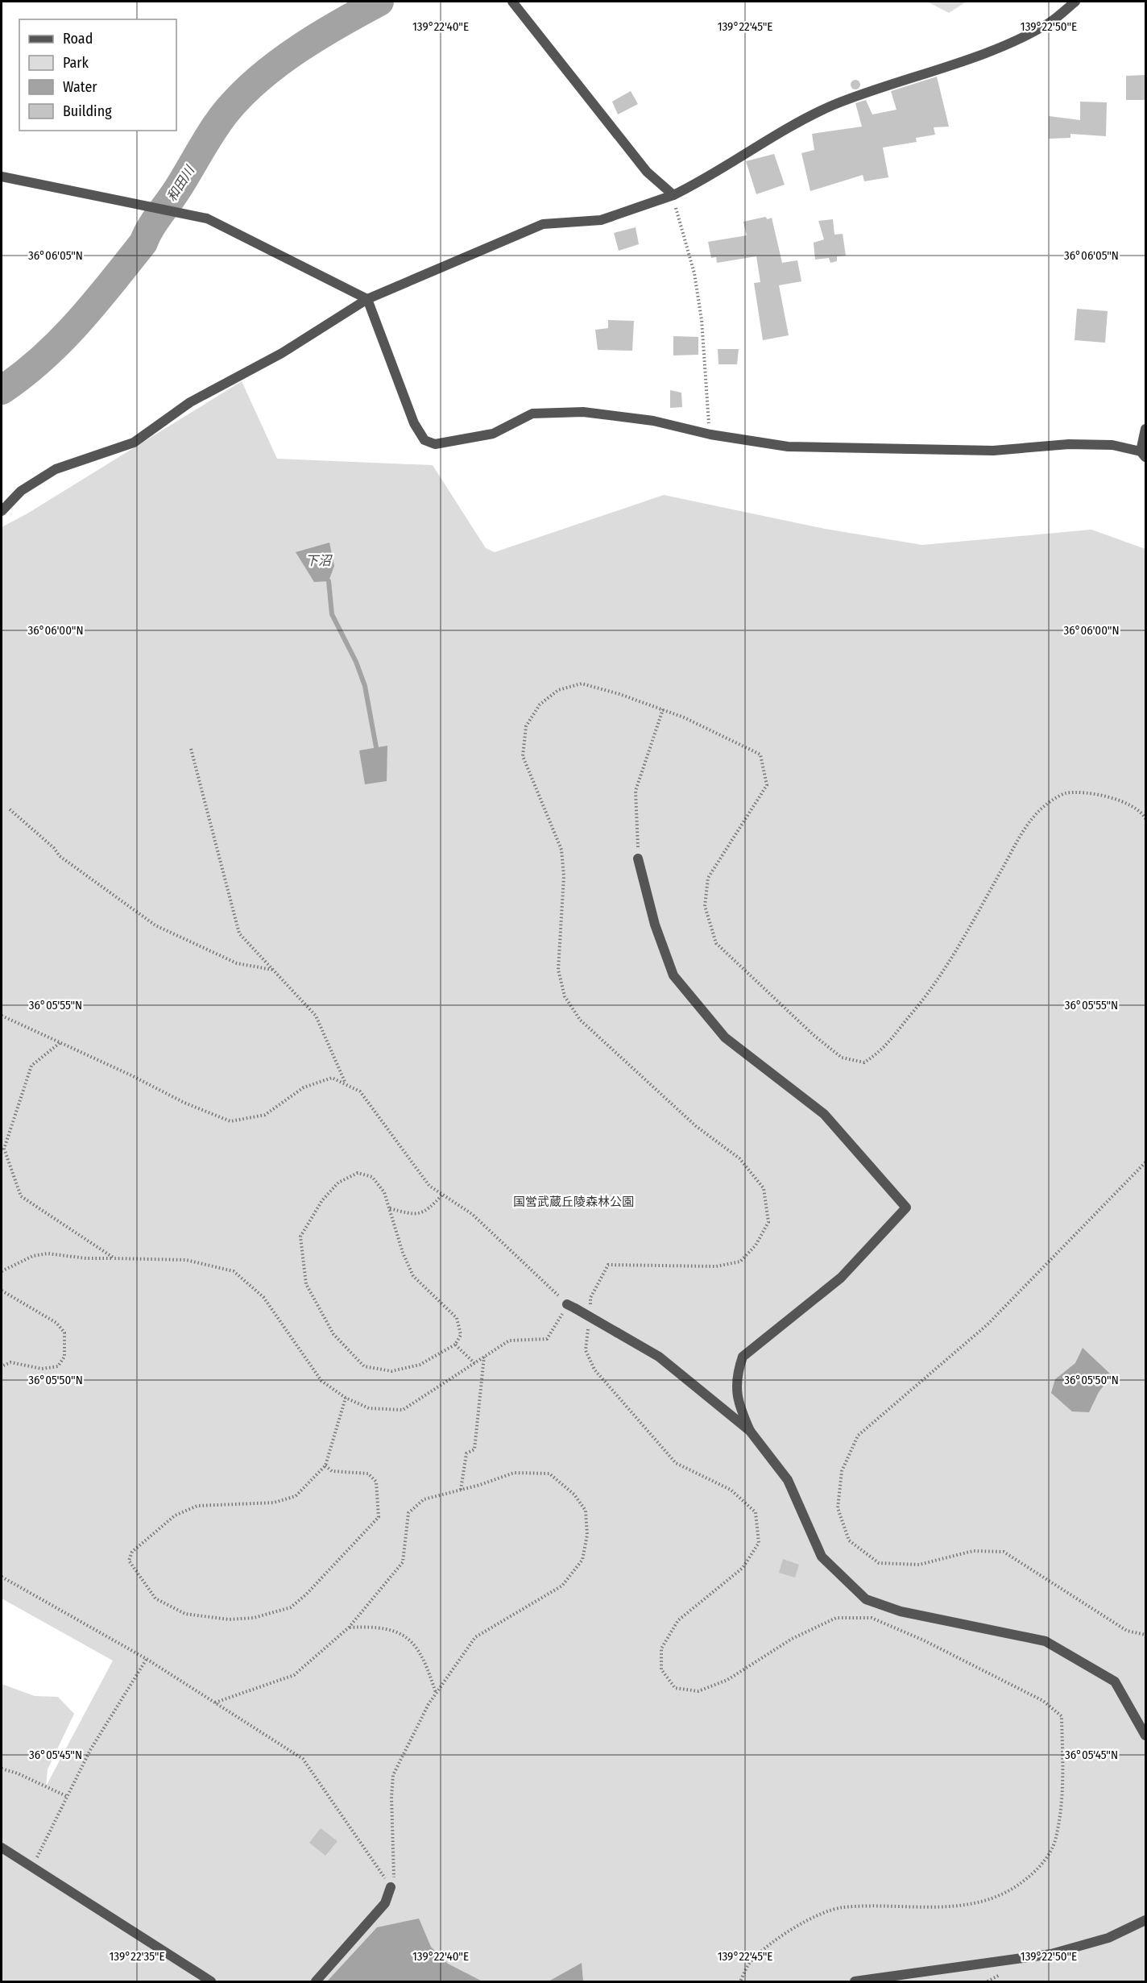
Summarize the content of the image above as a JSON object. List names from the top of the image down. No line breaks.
{"water":["和田川","下沼"],"parks":["国営武蔵丘陵森林公園"],"legend":["Road","Park","Water","Building"],"coordinates":["139°22'40\"E","139°22'45\"E","139°22'50\"E","36°06'05\"N","36°06'00\"N","36°05'55\"N","36°05'50\"N","36°05'45\"N","139°22'35\"E"]}
